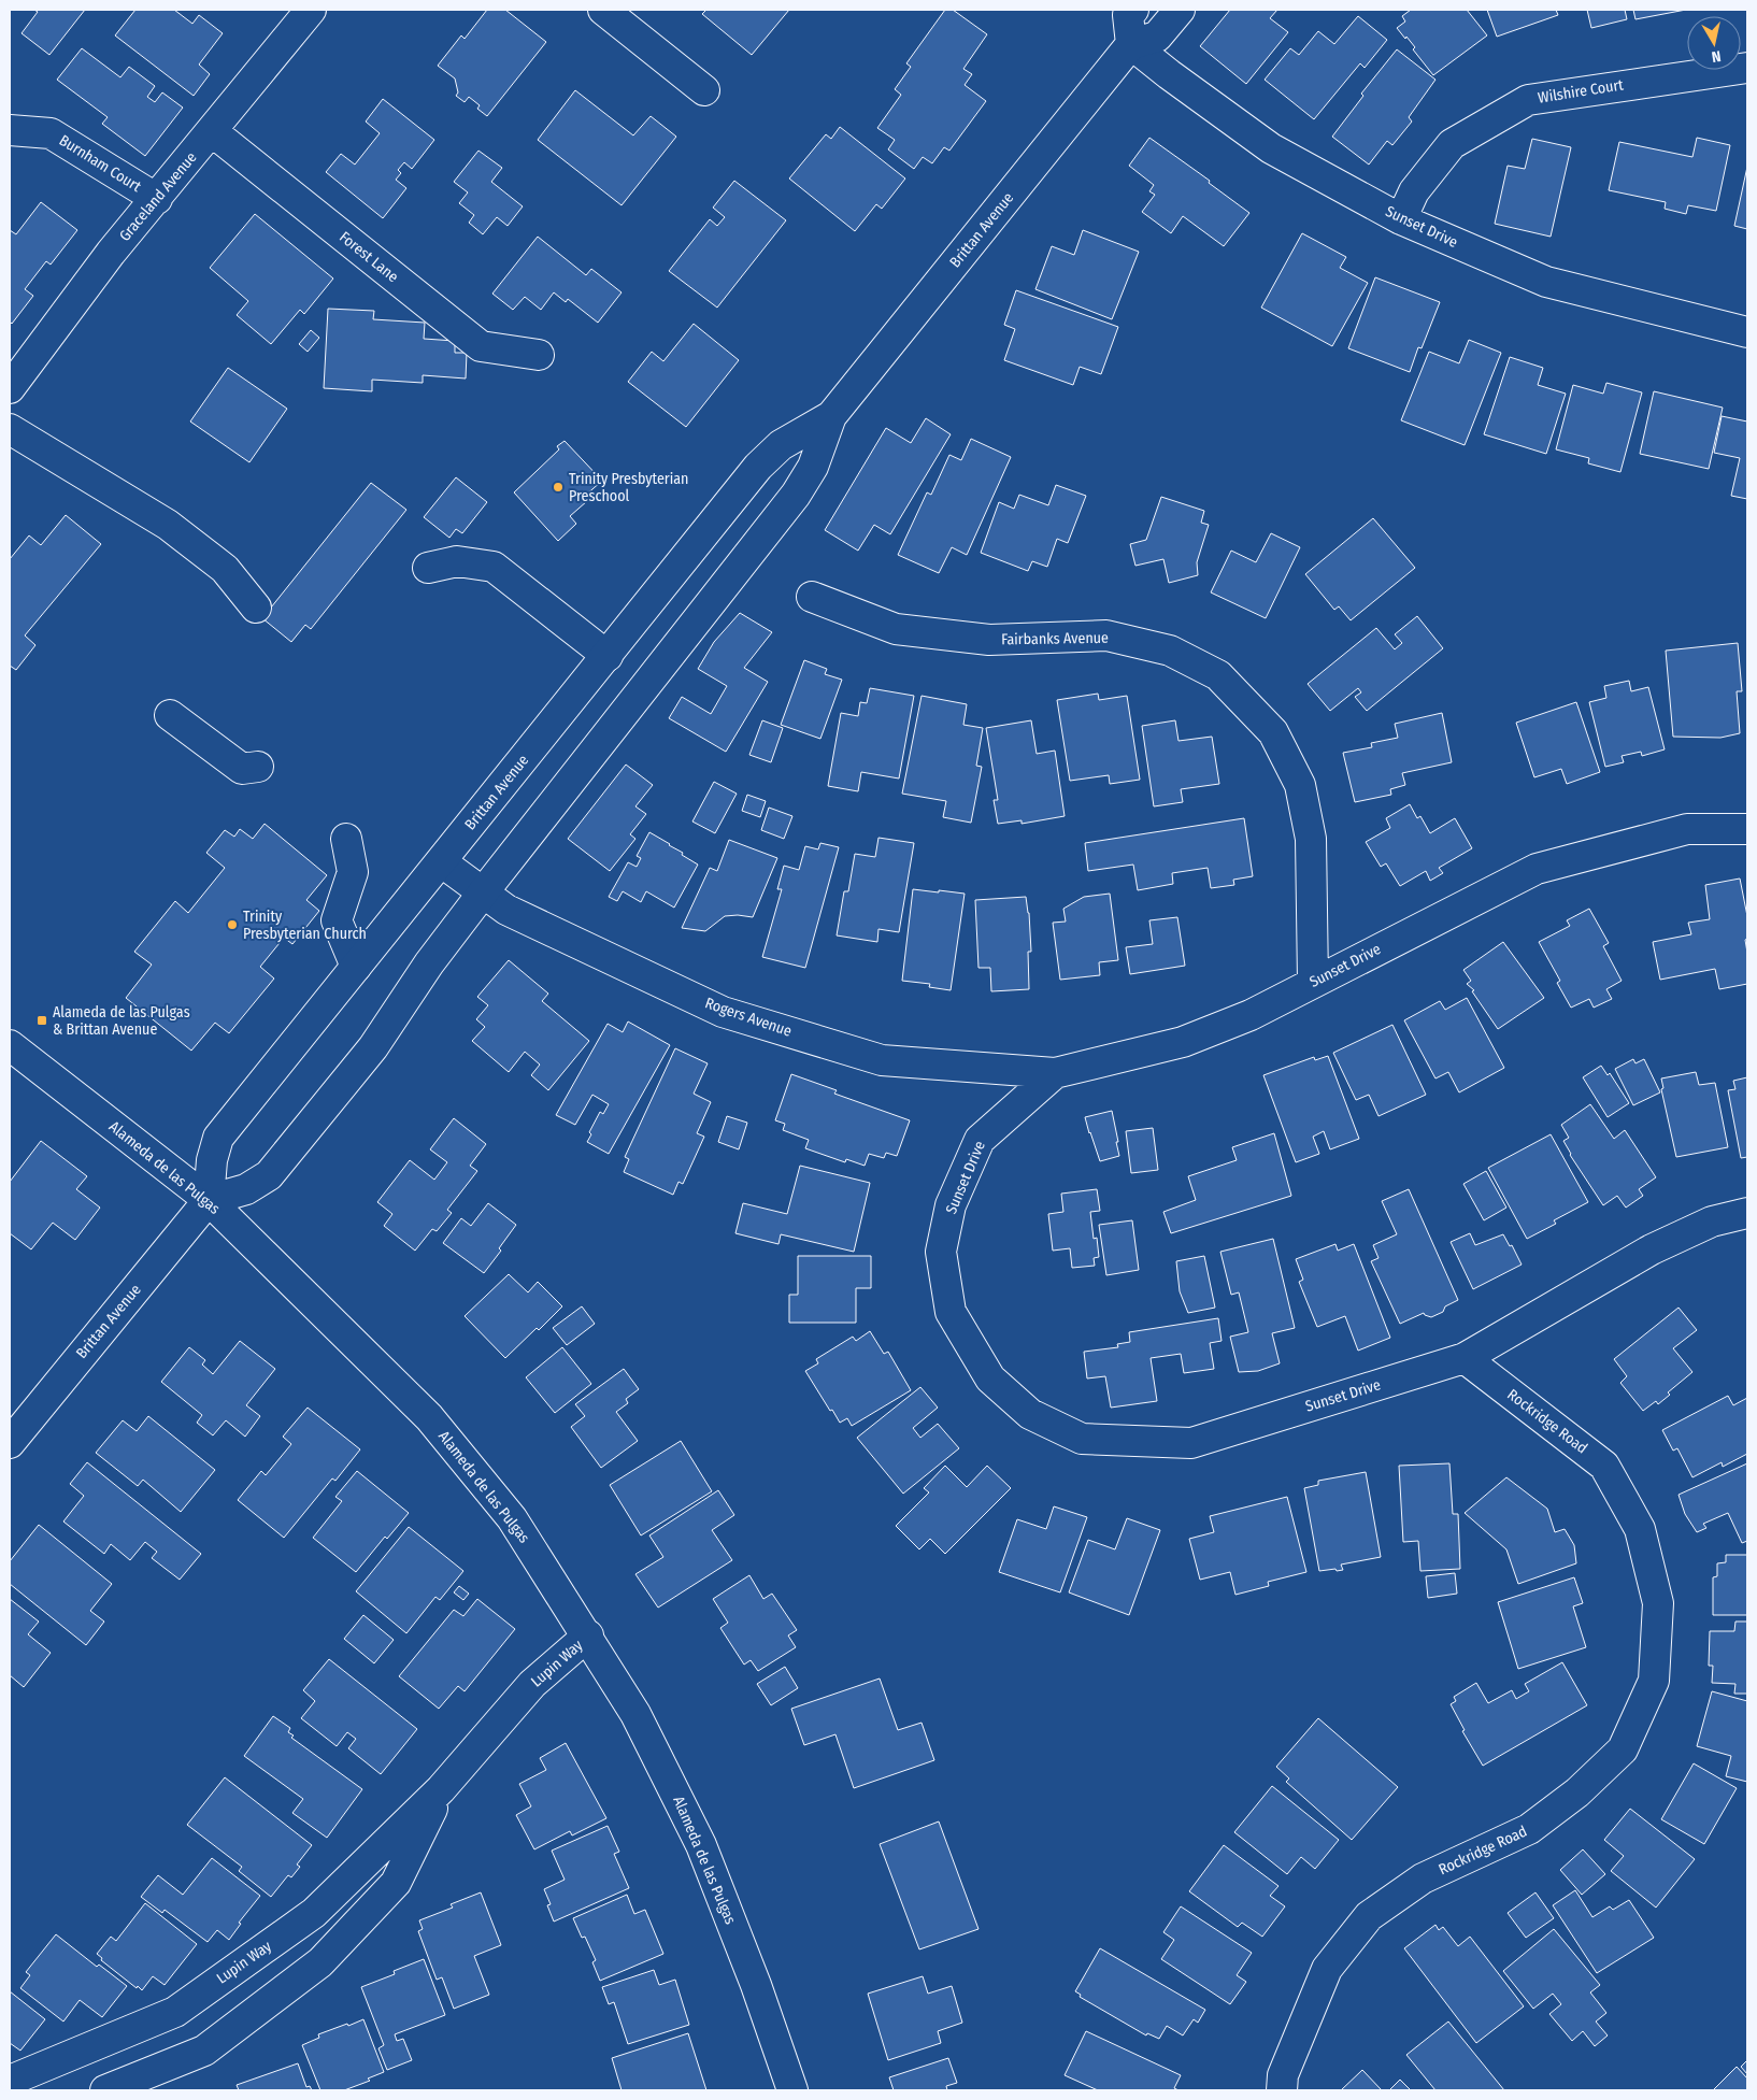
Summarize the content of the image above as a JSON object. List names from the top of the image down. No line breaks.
{"streets":{"street":["Wilshire Court","Burnham Court","Graceland Avenue","Sunset Drive","Brittan Avenue","Forest Lane","Fairbanks Avenue","Rogers Avenue","Alameda de las Pulgas","Rockridge Road","Lupin Way"]},"crossings":[["Wilshire Court","Sunset Drive"],["Burnham Court","Graceland Avenue"],["Graceland Avenue","Forest Lane"],["Sunset Drive","Brittan Avenue"],["Sunset Drive","Fairbanks Avenue"],["Sunset Drive","Rogers Avenue"],["Sunset Drive","Rockridge Road"],["Brittan Avenue","Rogers Avenue"],["Brittan Avenue","Alameda de las Pulgas"],["Alameda de las Pulgas","Lupin Way"]],"places":{"other":["Trinity Presbyterian Preschool","Trinity Presbyterian Church"],"transit":["Alameda de las Pulgas & Brittan Avenue"]},"north":"bottom"}
